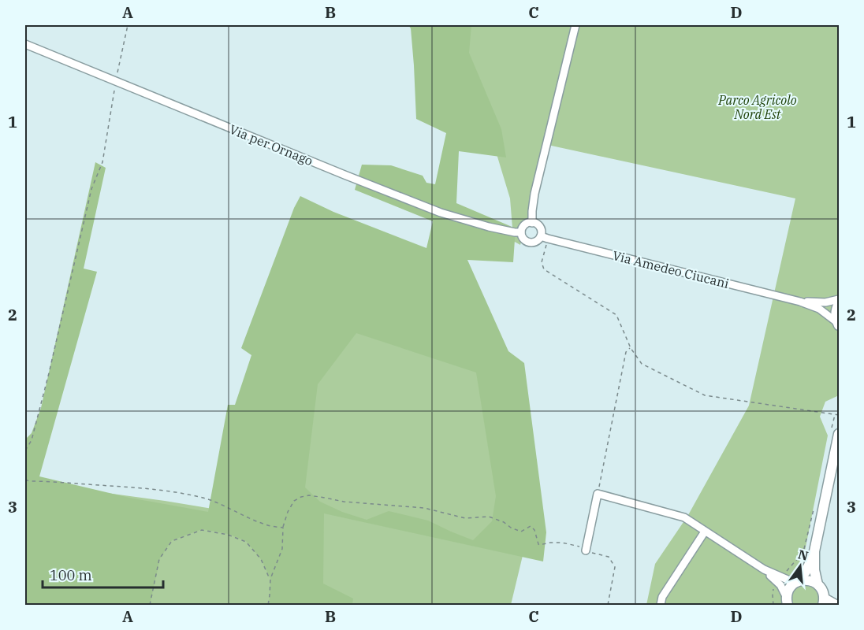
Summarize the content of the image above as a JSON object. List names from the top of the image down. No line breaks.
{"streets":{"main road":["Via Amedeo Ciucani"],"street":["Via per Ornago"]},"crossings":[["Via per Ornago","Via Amedeo Ciucani"]],"parks":["Parco Agricolo Nord Est"],"scale_bar":"100 m","north":"top","grid":{"columns":["A","B","C","D"],"rows":["1","2","3"]}}
